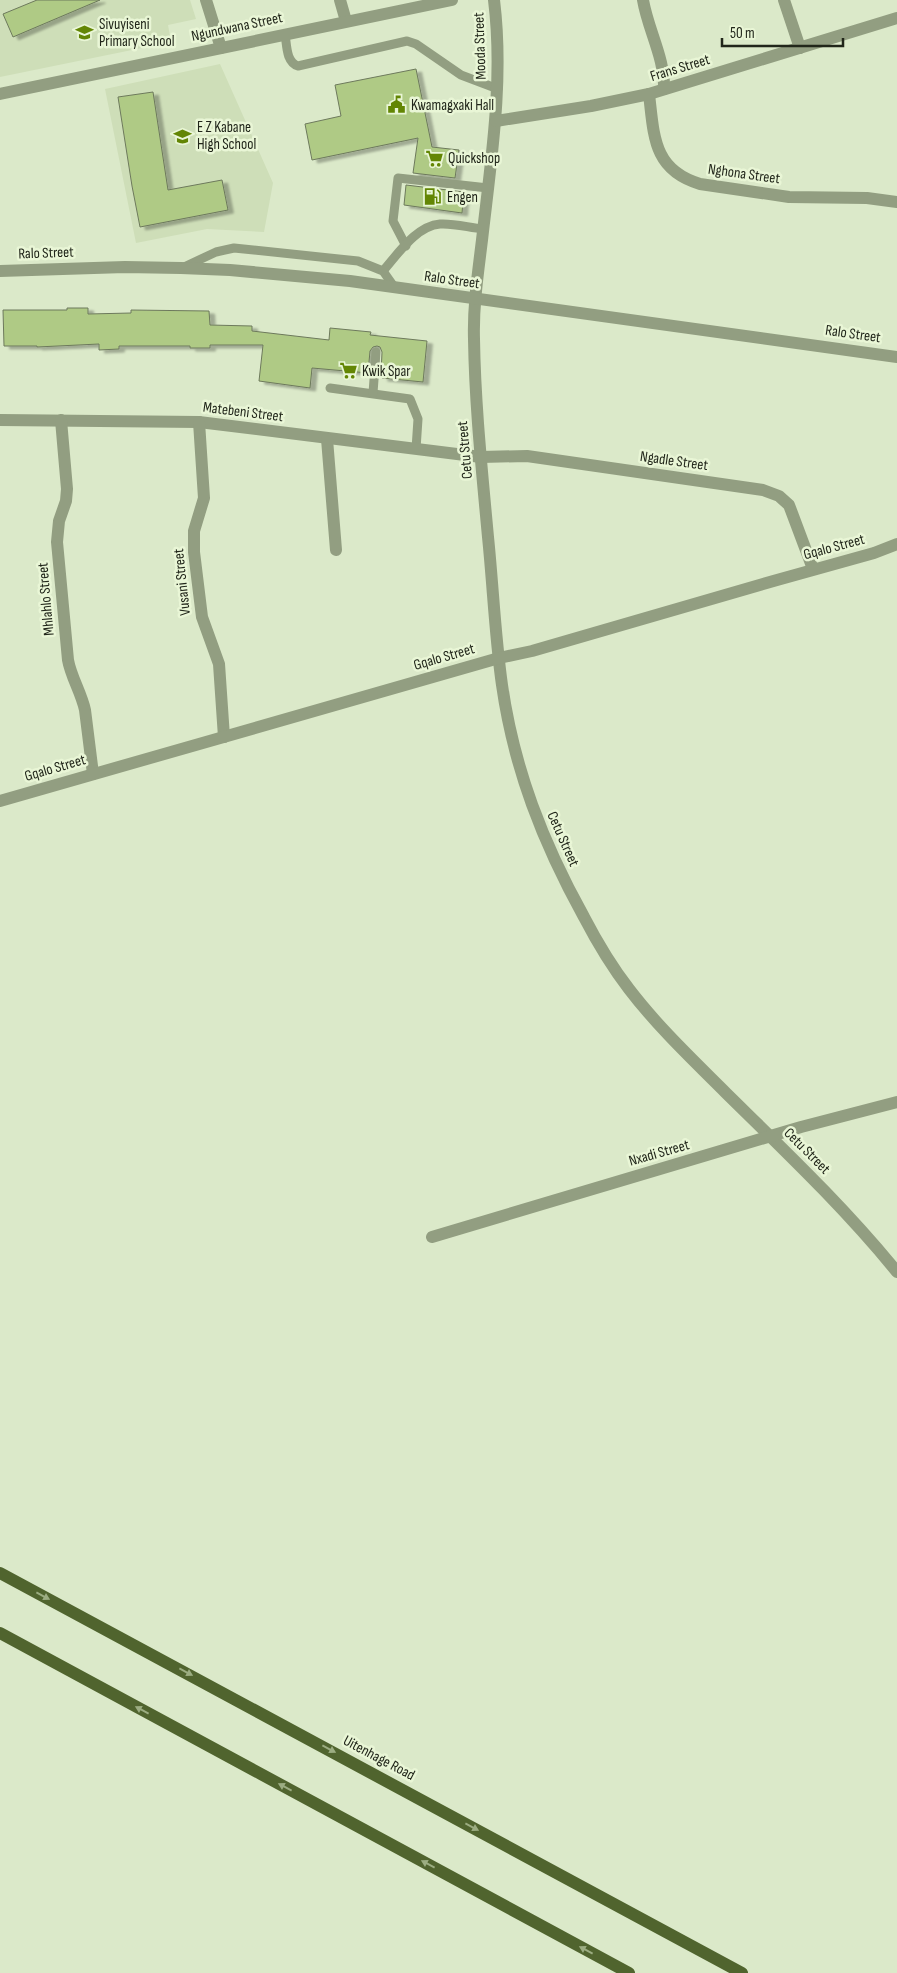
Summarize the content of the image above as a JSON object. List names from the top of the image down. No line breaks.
{"streets":{"main road":["Uitenhage Road"],"street":["Ngundwana Street","Mooda Street","Frans Street","Nghona Street","Ralo Street","Matebeni Street","Cetu Street","Ngadle Street","Gqalo Street","Vusani Street","Mhlahlo Street","Nxadi Street"]},"crossings":[["Mooda Street","Frans Street"],["Mooda Street","Ralo Street"],["Mooda Street","Cetu Street"],["Frans Street","Nghona Street"],["Ralo Street","Cetu Street"],["Matebeni Street","Cetu Street"],["Matebeni Street","Ngadle Street"],["Matebeni Street","Vusani Street"],["Matebeni Street","Mhlahlo Street"],["Cetu Street","Ngadle Street"],["Cetu Street","Gqalo Street"],["Cetu Street","Nxadi Street"],["Ngadle Street","Gqalo Street"],["Gqalo Street","Vusani Street"],["Gqalo Street","Mhlahlo Street"]],"places":{"school or university":["Sivuyiseni Primary School","E Z Kabane High School"],"public building":["Kwamagxaki Hall"],"supermarket":["Quickshop","Kwik Spar"],"fuel station":["Engen"]},"scale_bar":"50 m"}
